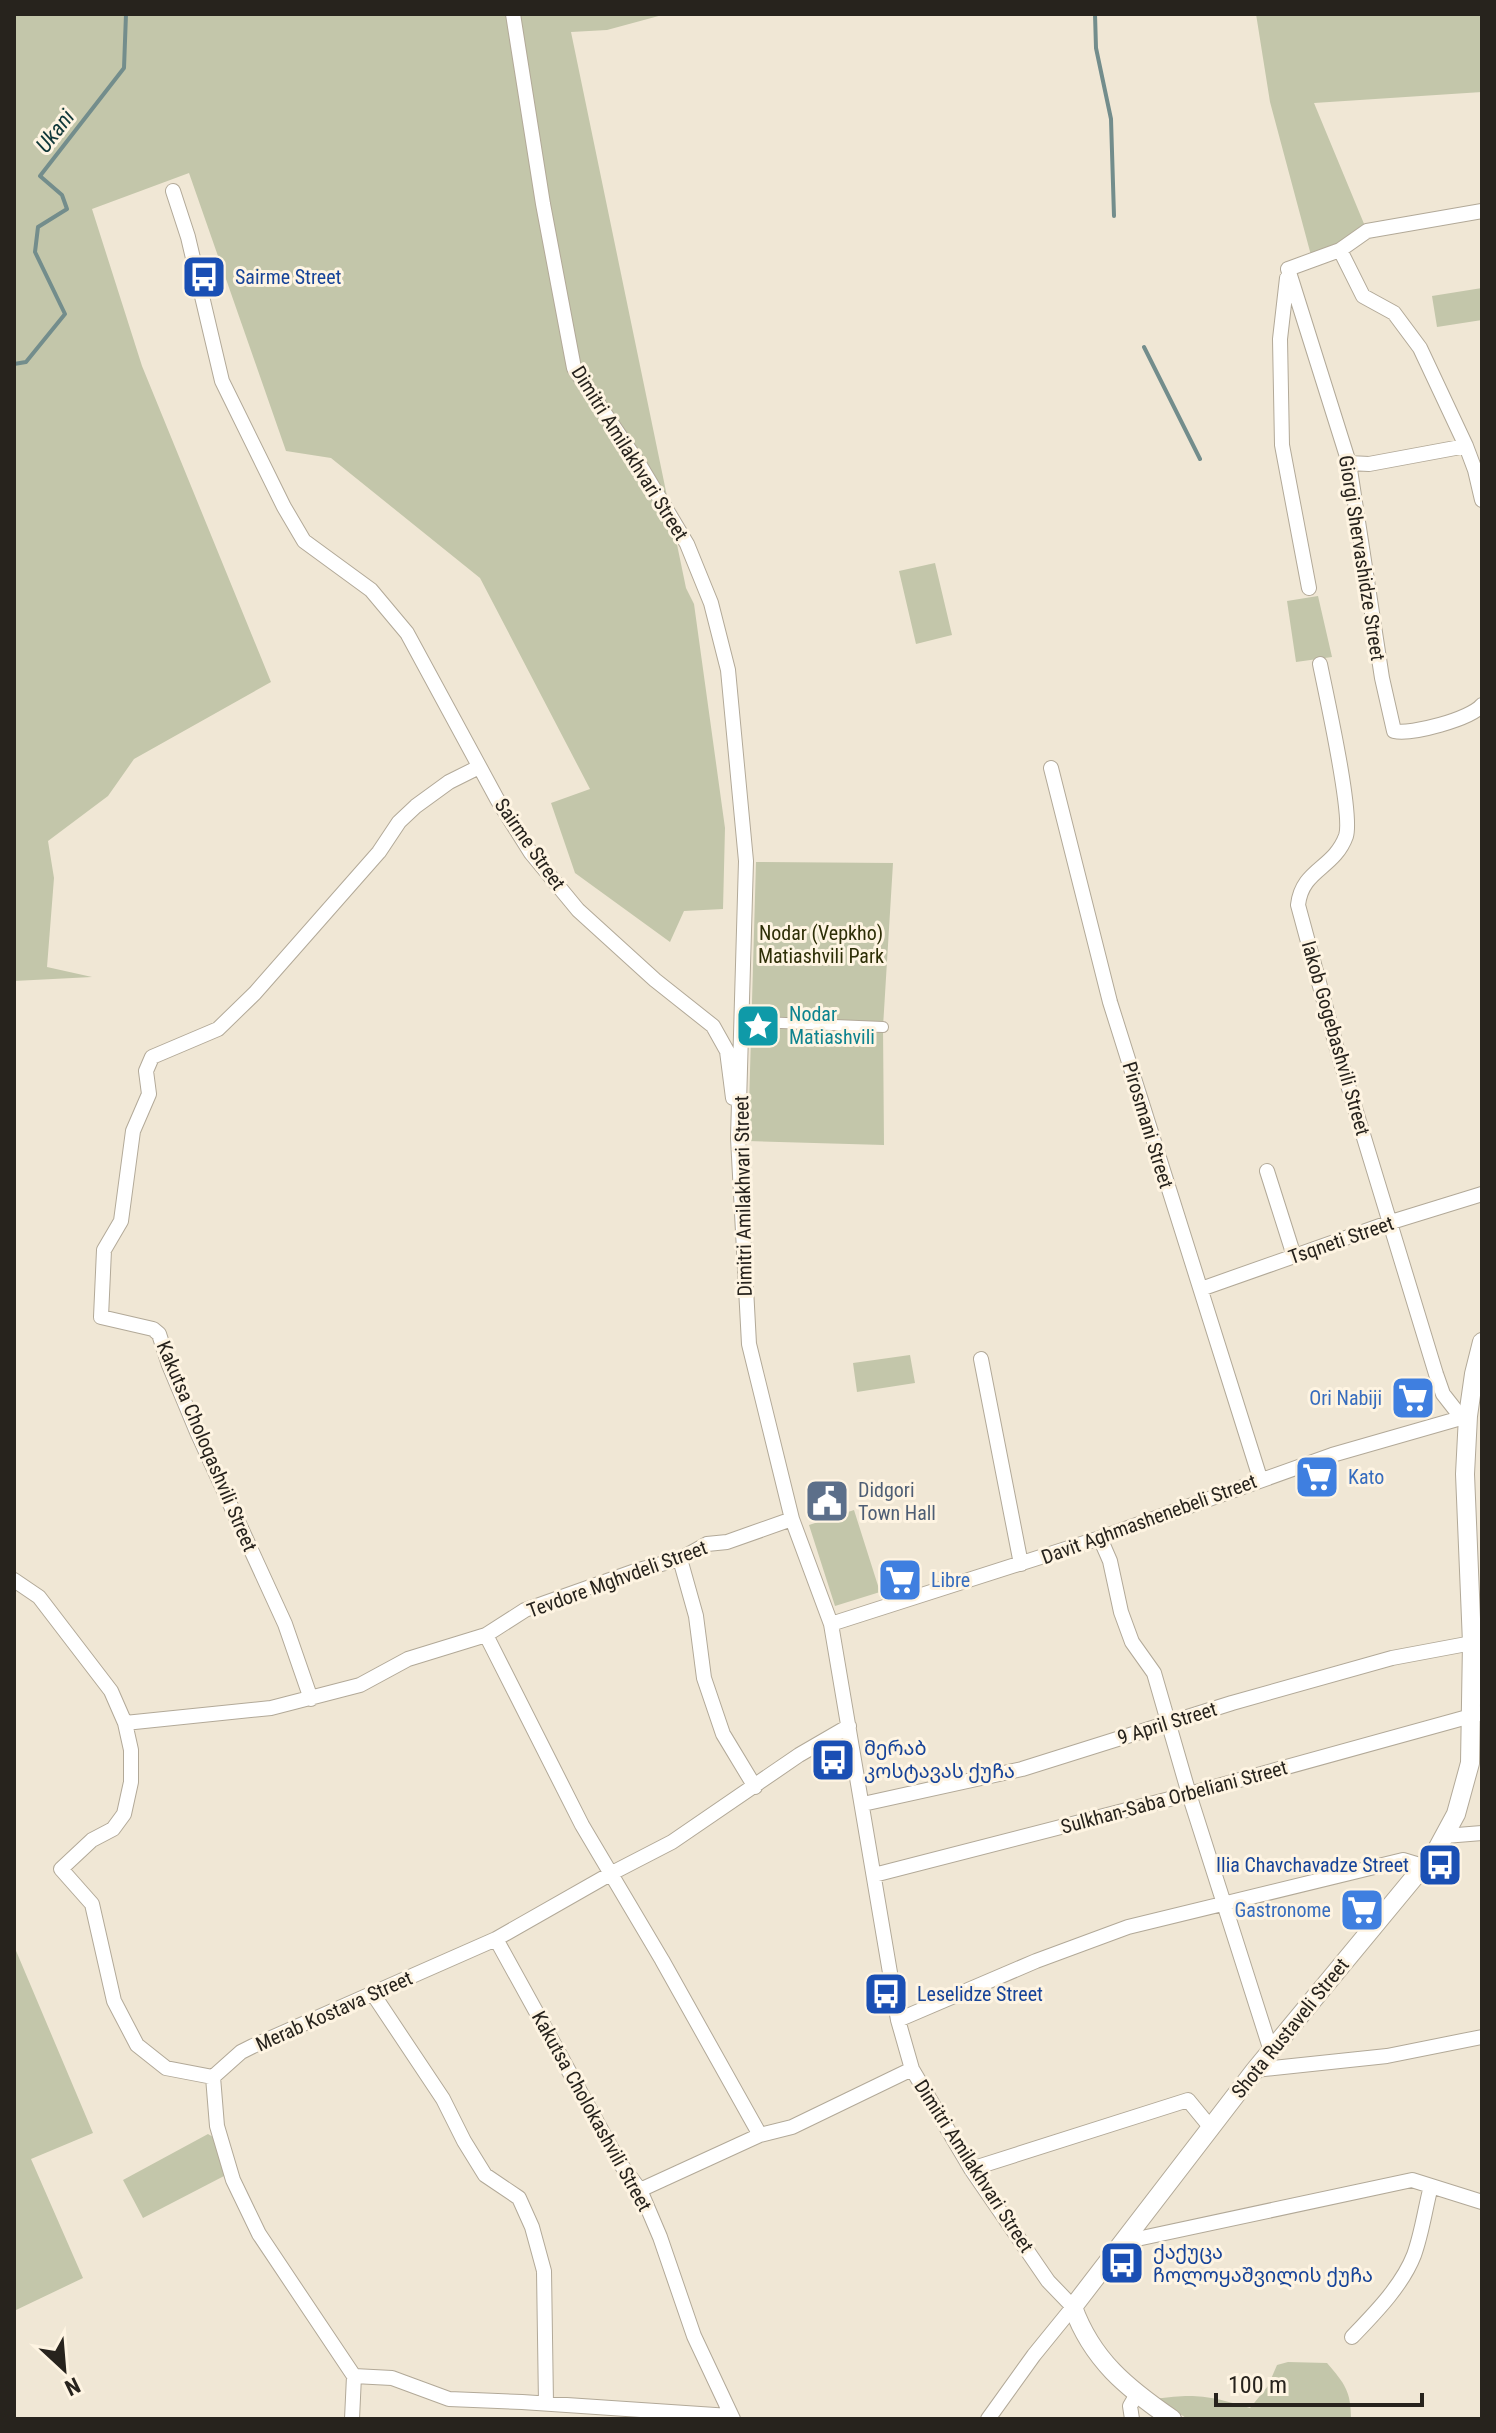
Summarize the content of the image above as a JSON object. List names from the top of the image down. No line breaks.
{"streets":{"main road":["Shota Rustaveli Street"],"street":["Dimitri Amilakhvari Street","Giorgi Shervashidze Street","Sairme Street","Iakob Gogebashvili Street","Pirosmani Street","Tsqneti Street","Kakutsa Choloqashvili Street","Davit Aghmashenebeli Street","Tevdore Mghvdeli Street","9 April Street","Sulkhan-Saba Orbeliani Street","Merab Kostava Street","Kakutsa Cholokashvili Street"]},"crossings":[["Dimitri Amilakhvari Street","Sairme Street"],["Dimitri Amilakhvari Street","Davit Aghmashenebeli Street"],["Dimitri Amilakhvari Street","Tevdore Mghvdeli Street"],["Dimitri Amilakhvari Street","9 April Street"],["Dimitri Amilakhvari Street","Sulkhan-Saba Orbeliani Street"],["Dimitri Amilakhvari Street","Merab Kostava Street"],["Dimitri Amilakhvari Street","Shota Rustaveli Street"],["Sairme Street","Kakutsa Choloqashvili Street"],["Iakob Gogebashvili Street","Tsqneti Street"],["Iakob Gogebashvili Street","Davit Aghmashenebeli Street"],["Iakob Gogebashvili Street","Shota Rustaveli Street"],["Pirosmani Street","Tsqneti Street"],["Pirosmani Street","Davit Aghmashenebeli Street"],["Kakutsa Choloqashvili Street","Tevdore Mghvdeli Street"],["Davit Aghmashenebeli Street","Shota Rustaveli Street"],["9 April Street","Shota Rustaveli Street"],["Sulkhan-Saba Orbeliani Street","Shota Rustaveli Street"],["Merab Kostava Street","Kakutsa Cholokashvili Street"]],"water":["Ukani"],"parks":["Nodar (Vepkho) Matiashvili Park"],"places":{"bus stop":["Sairme Street","მერაბ კოსტავას ქუჩა","Ilia Chavchavadze Street","Leselidze Street","ქაქუცა ჩოლოყაშვილის ქუჩა"],"place":["Nodar Matiashvili"],"supermarket":["Ori Nabiji","Kato","Libre","Gastronome"],"public building":["Didgori Town Hall"]},"scale_bar":"100 m","north":"bottom right"}
